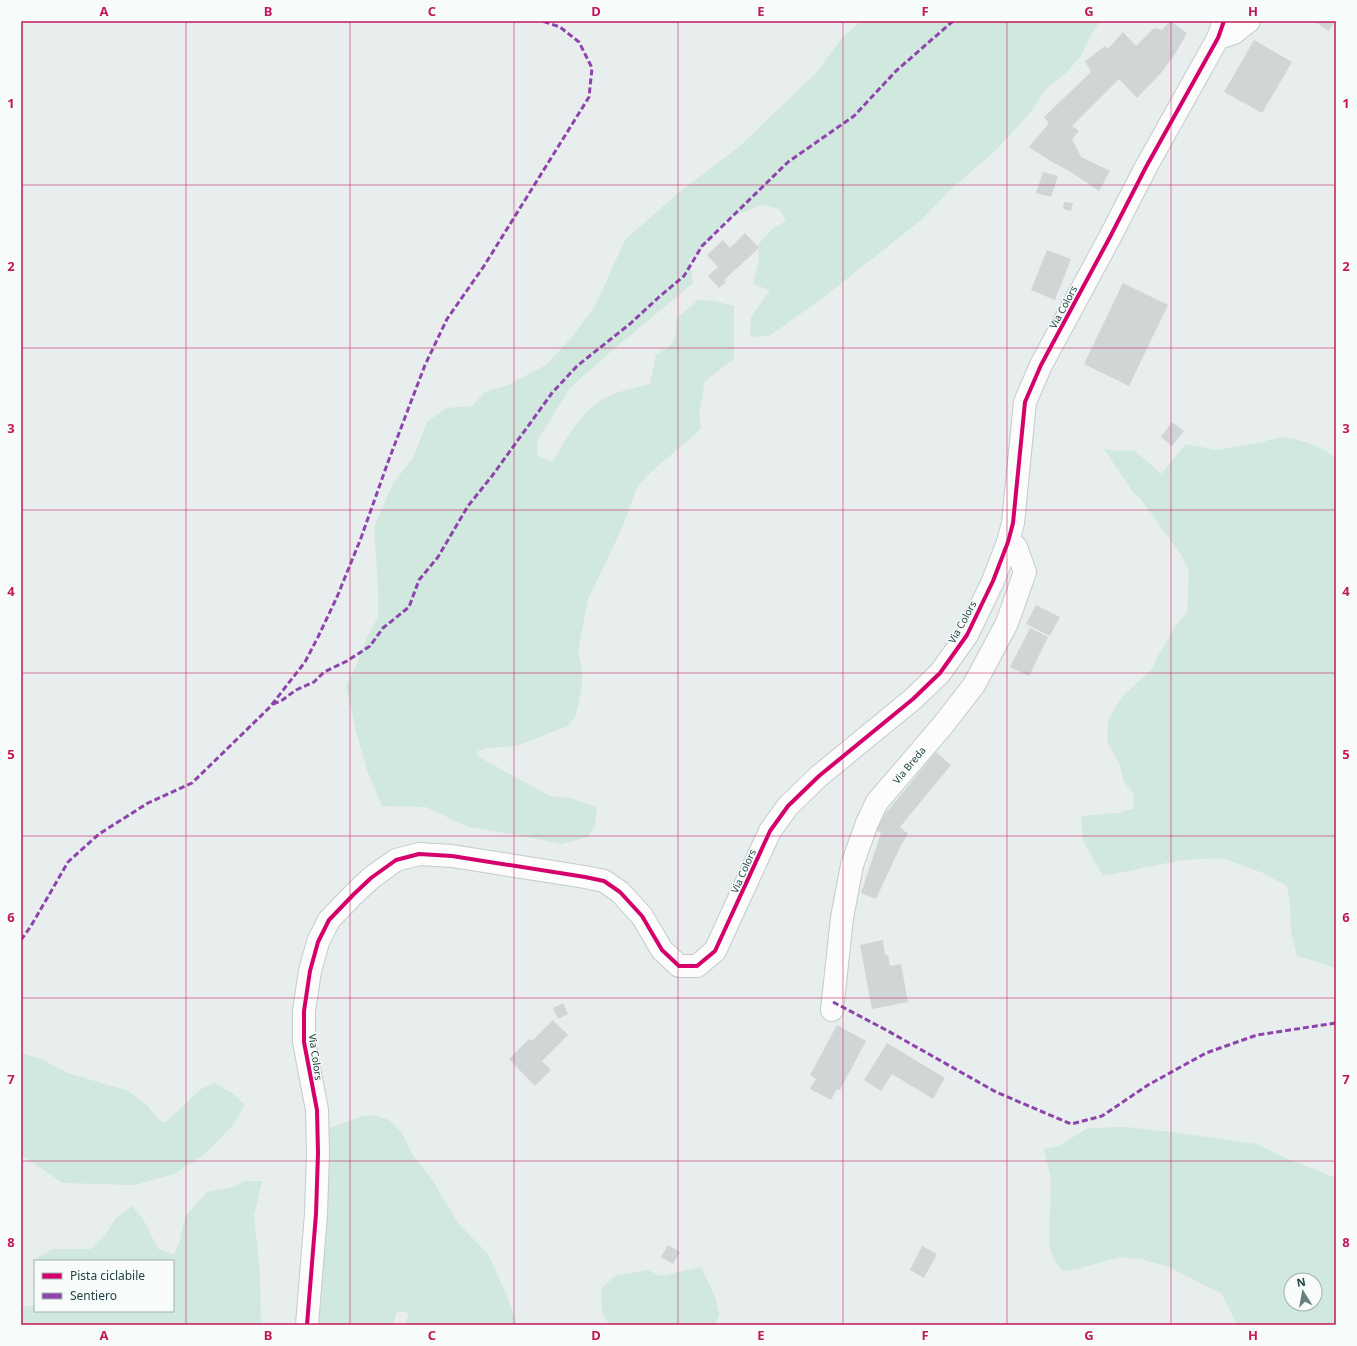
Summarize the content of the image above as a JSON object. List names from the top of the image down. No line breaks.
{"streets":{"street":["Via Colors","Via Breda"]},"crossings":[["Via Colors","Via Breda"]],"legend":["Pista ciclabile","Sentiero"],"north":"top","grid":{"columns":["A","B","C","D","E","F","G","H"],"rows":["1","2","3","4","5","6","7","8"]}}
